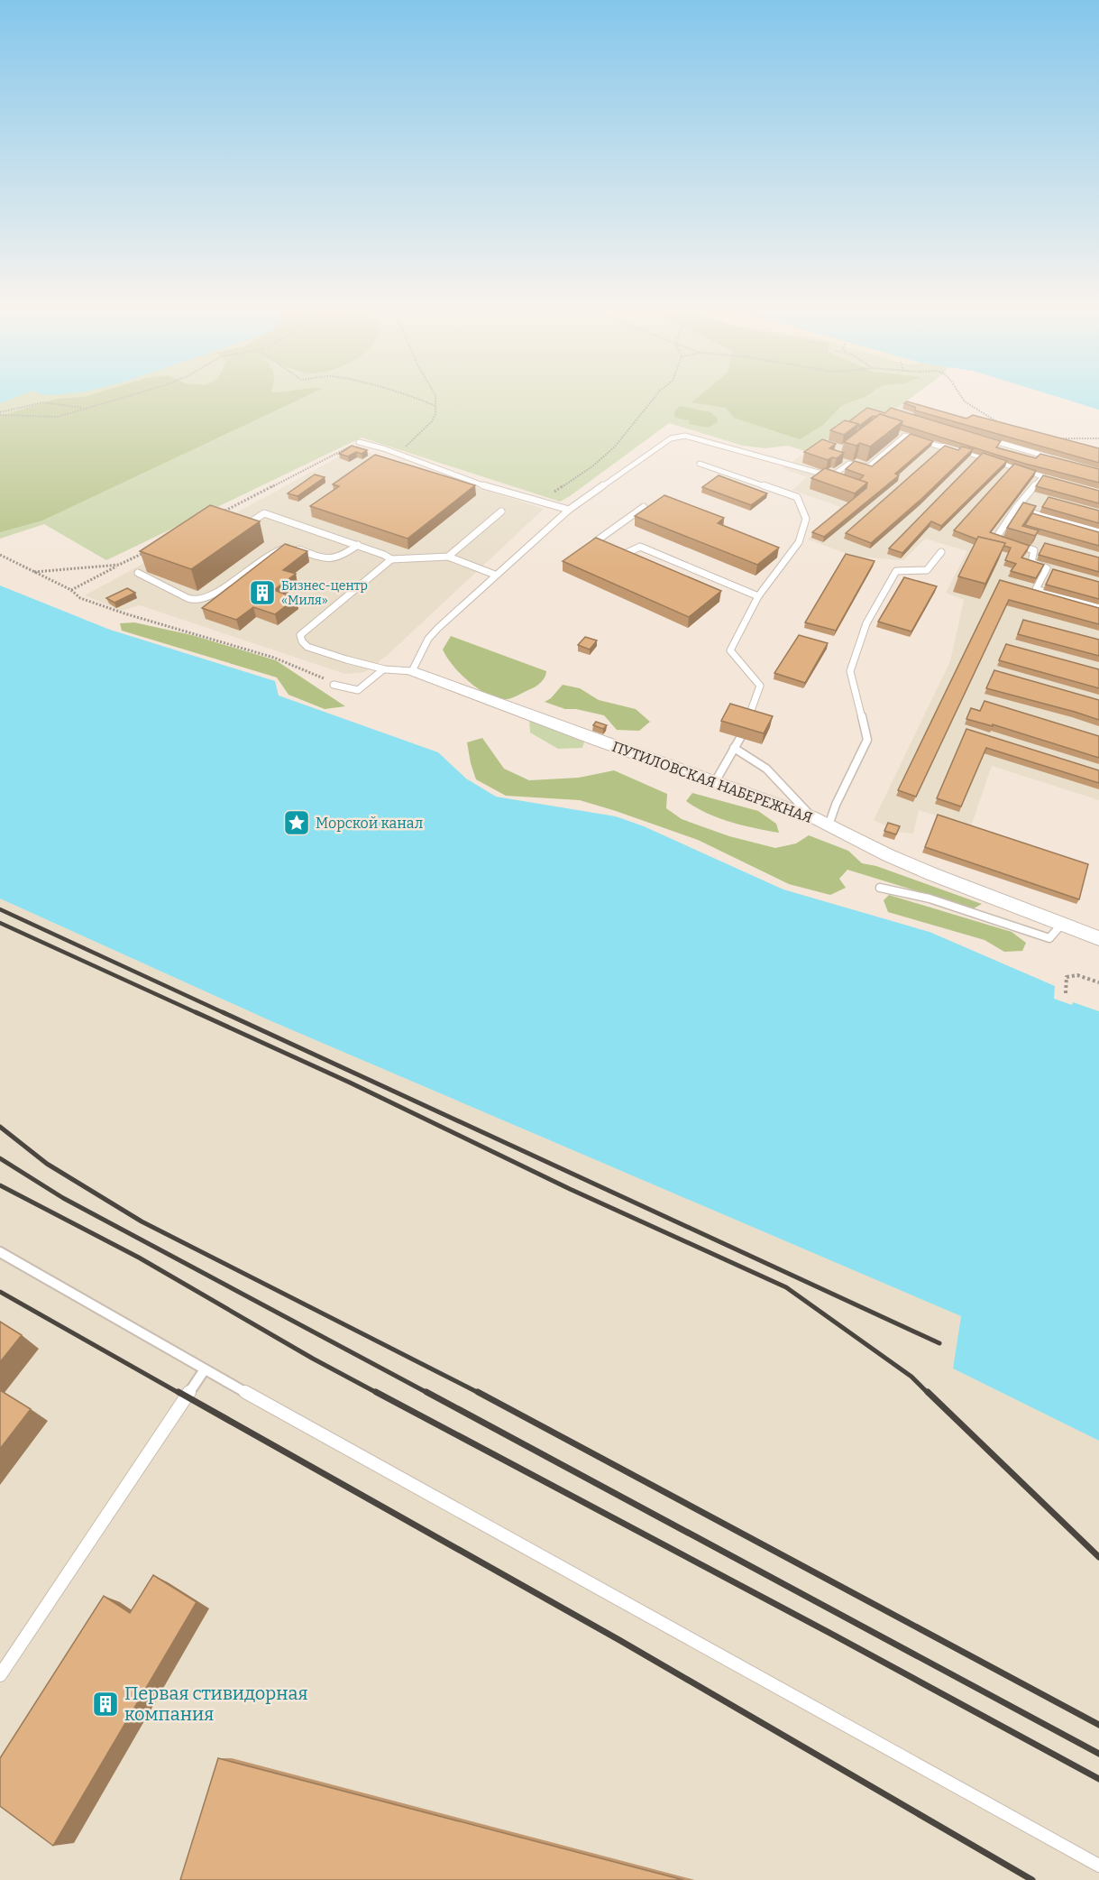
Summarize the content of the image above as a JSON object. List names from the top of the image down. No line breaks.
{"streets":{"street":["ПУТИЛОВСКАЯ НАБЕРЕЖНАЯ"]},"places":{"building":["Бизнес-центр «Миля»","Первая стивидорная компания"],"place":["Морской канал"]}}
